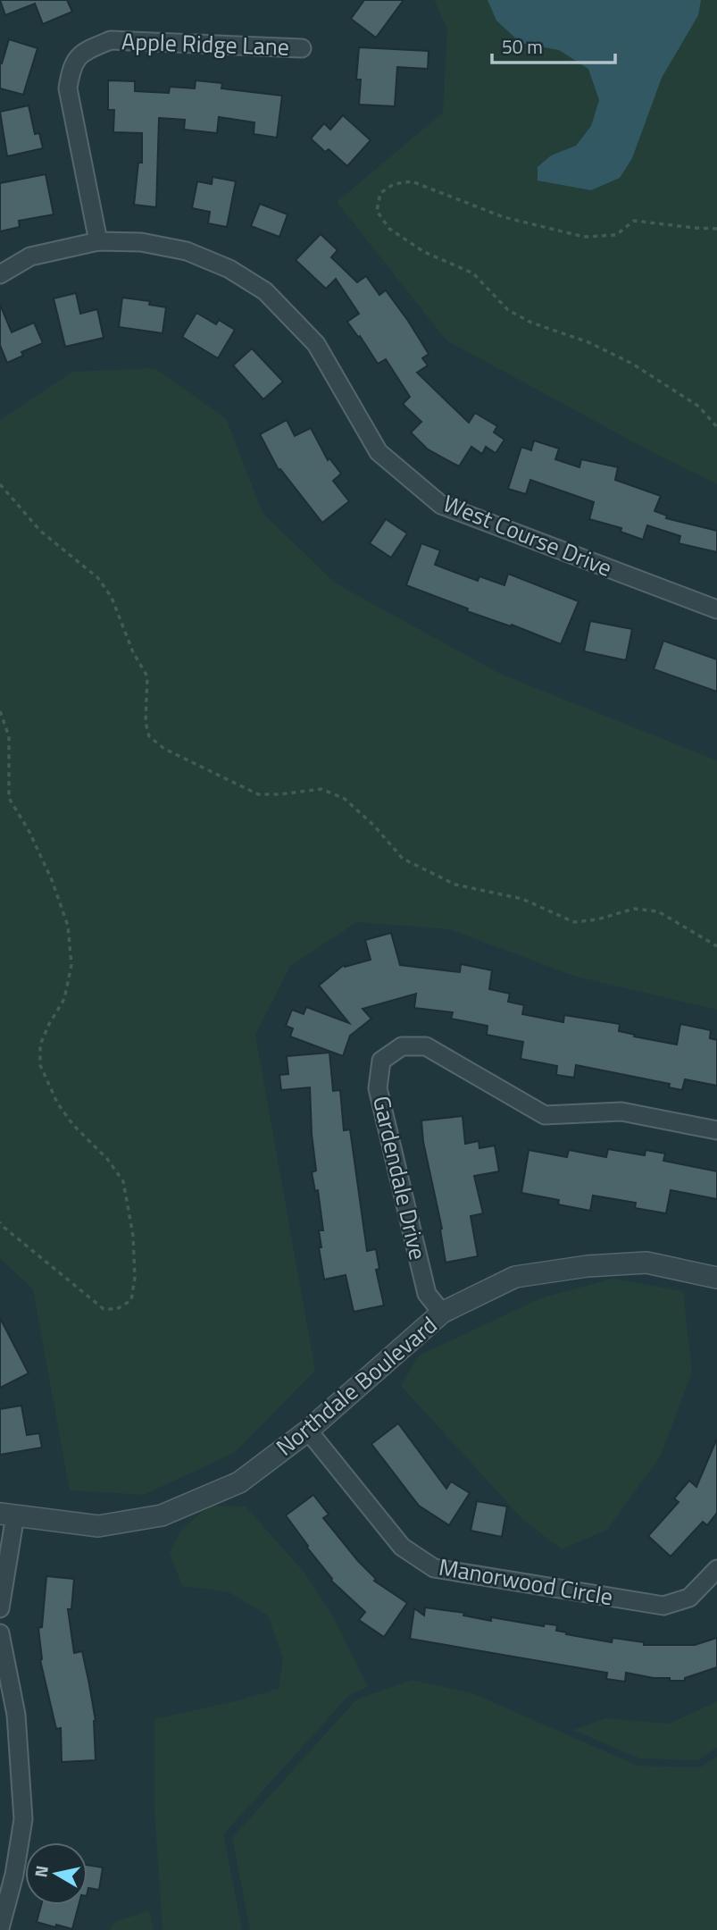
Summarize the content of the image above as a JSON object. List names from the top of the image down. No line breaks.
{"streets":{"street":["Apple Ridge Lane","West Course Drive","Gardendale Drive","Northdale Boulevard","Manorwood Circle"]},"crossings":[["Apple Ridge Lane","West Course Drive"],["Gardendale Drive","Northdale Boulevard"],["Northdale Boulevard","Manorwood Circle"]],"scale_bar":"50 m","north":"left"}
